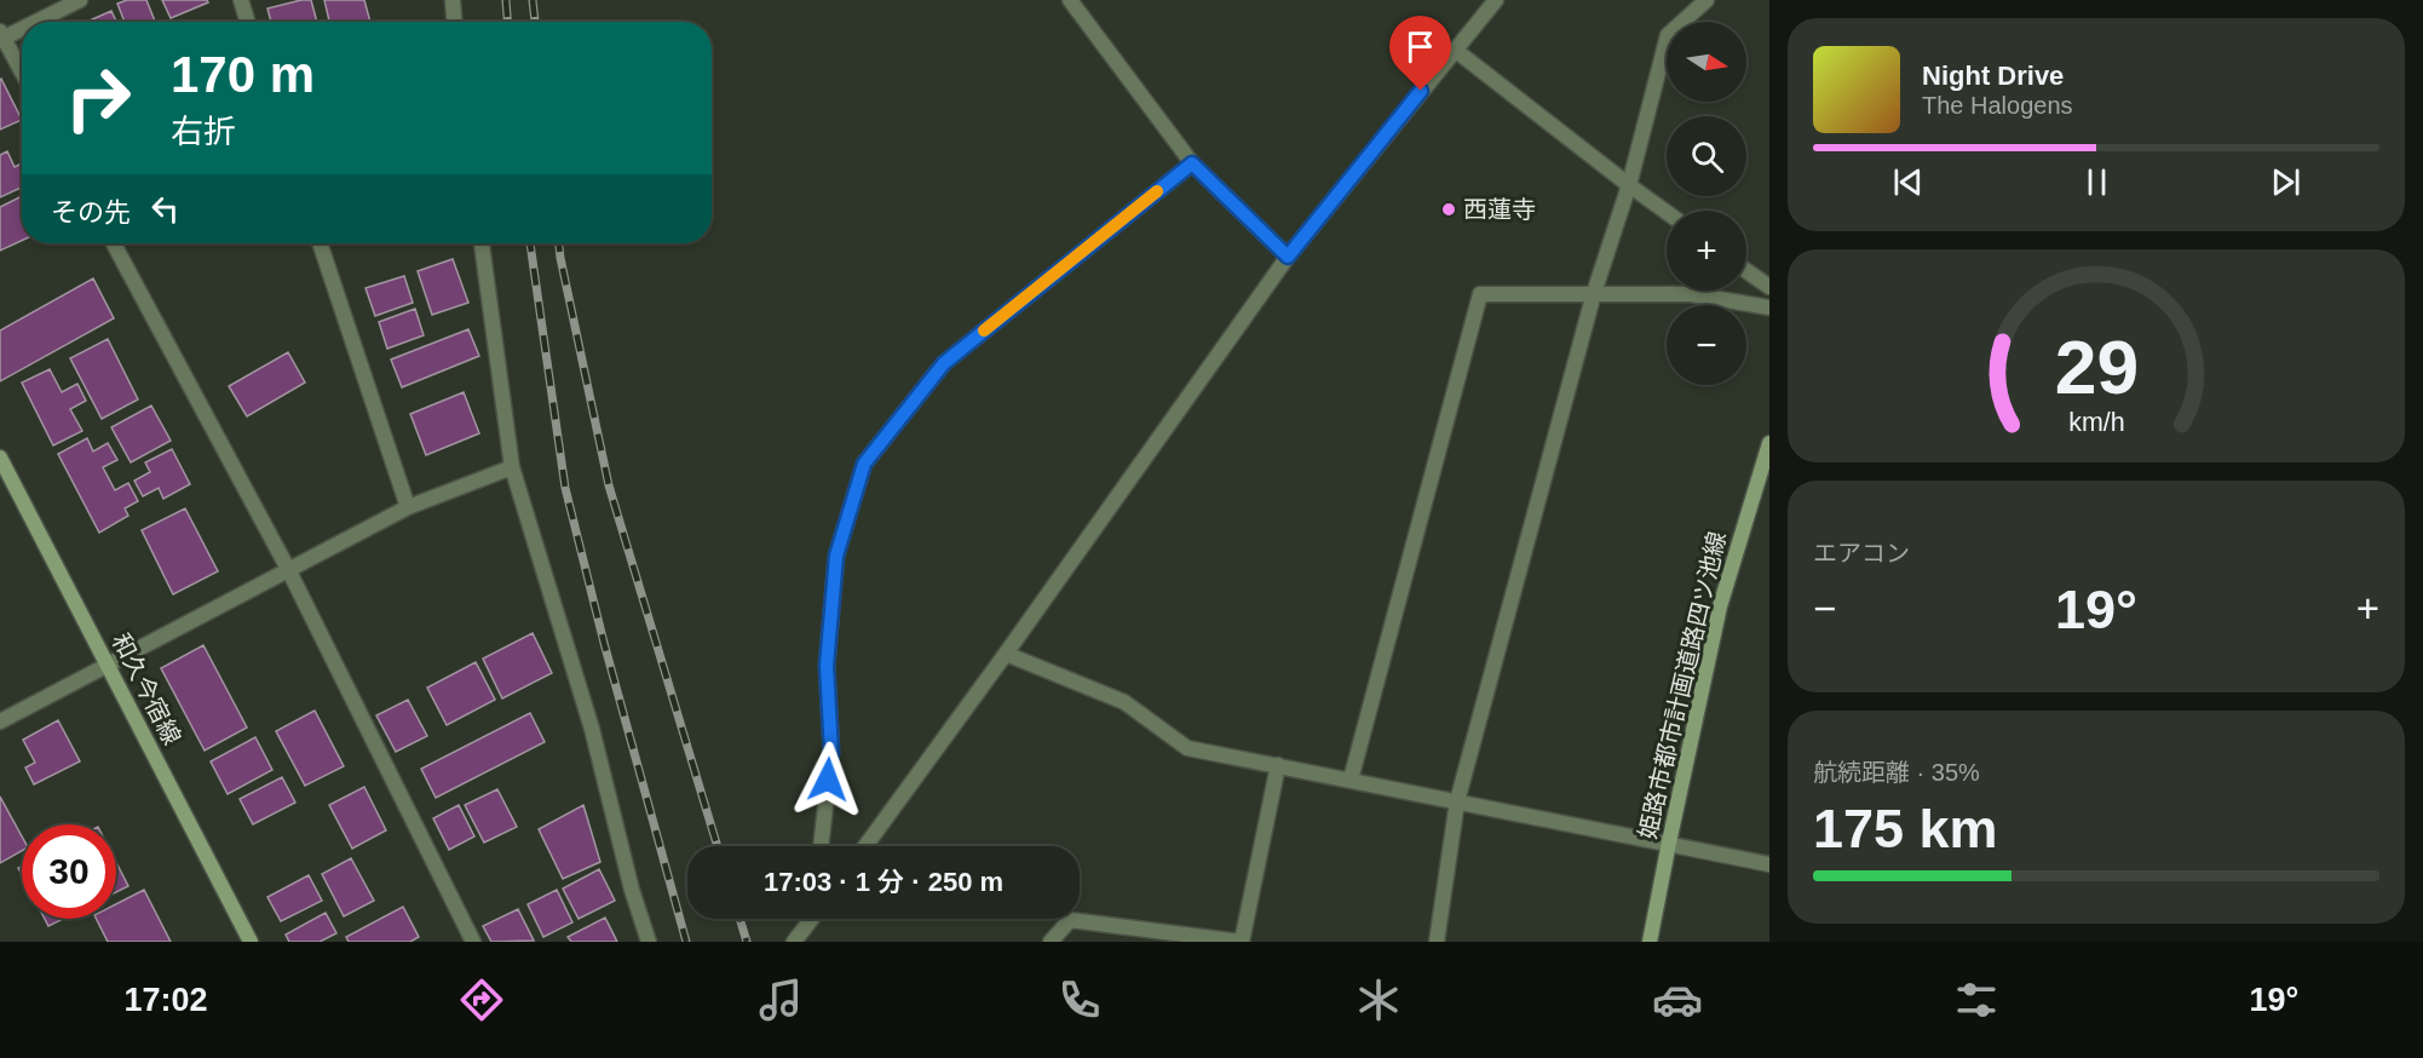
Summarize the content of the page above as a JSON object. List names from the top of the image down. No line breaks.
{"streets":{"main road":["姫路市都市計画道路四ツ池線","和久今宿線"]},"places":["西蓮寺"],"north":"right","page":{"map_buttons":["+","−"],"turn":["170 m","右折"],"song":["Night Drive","The Halogens"],"then":"その先","tile":["エアコン",["航続距離 · 35%","175 km"]],"heat":["−","19°","+"],"limit":"30","trip":"17:03 · 1 分 · 250 m","tabs":["17:02","19°"],"gauge":["29","km/h"]}}
